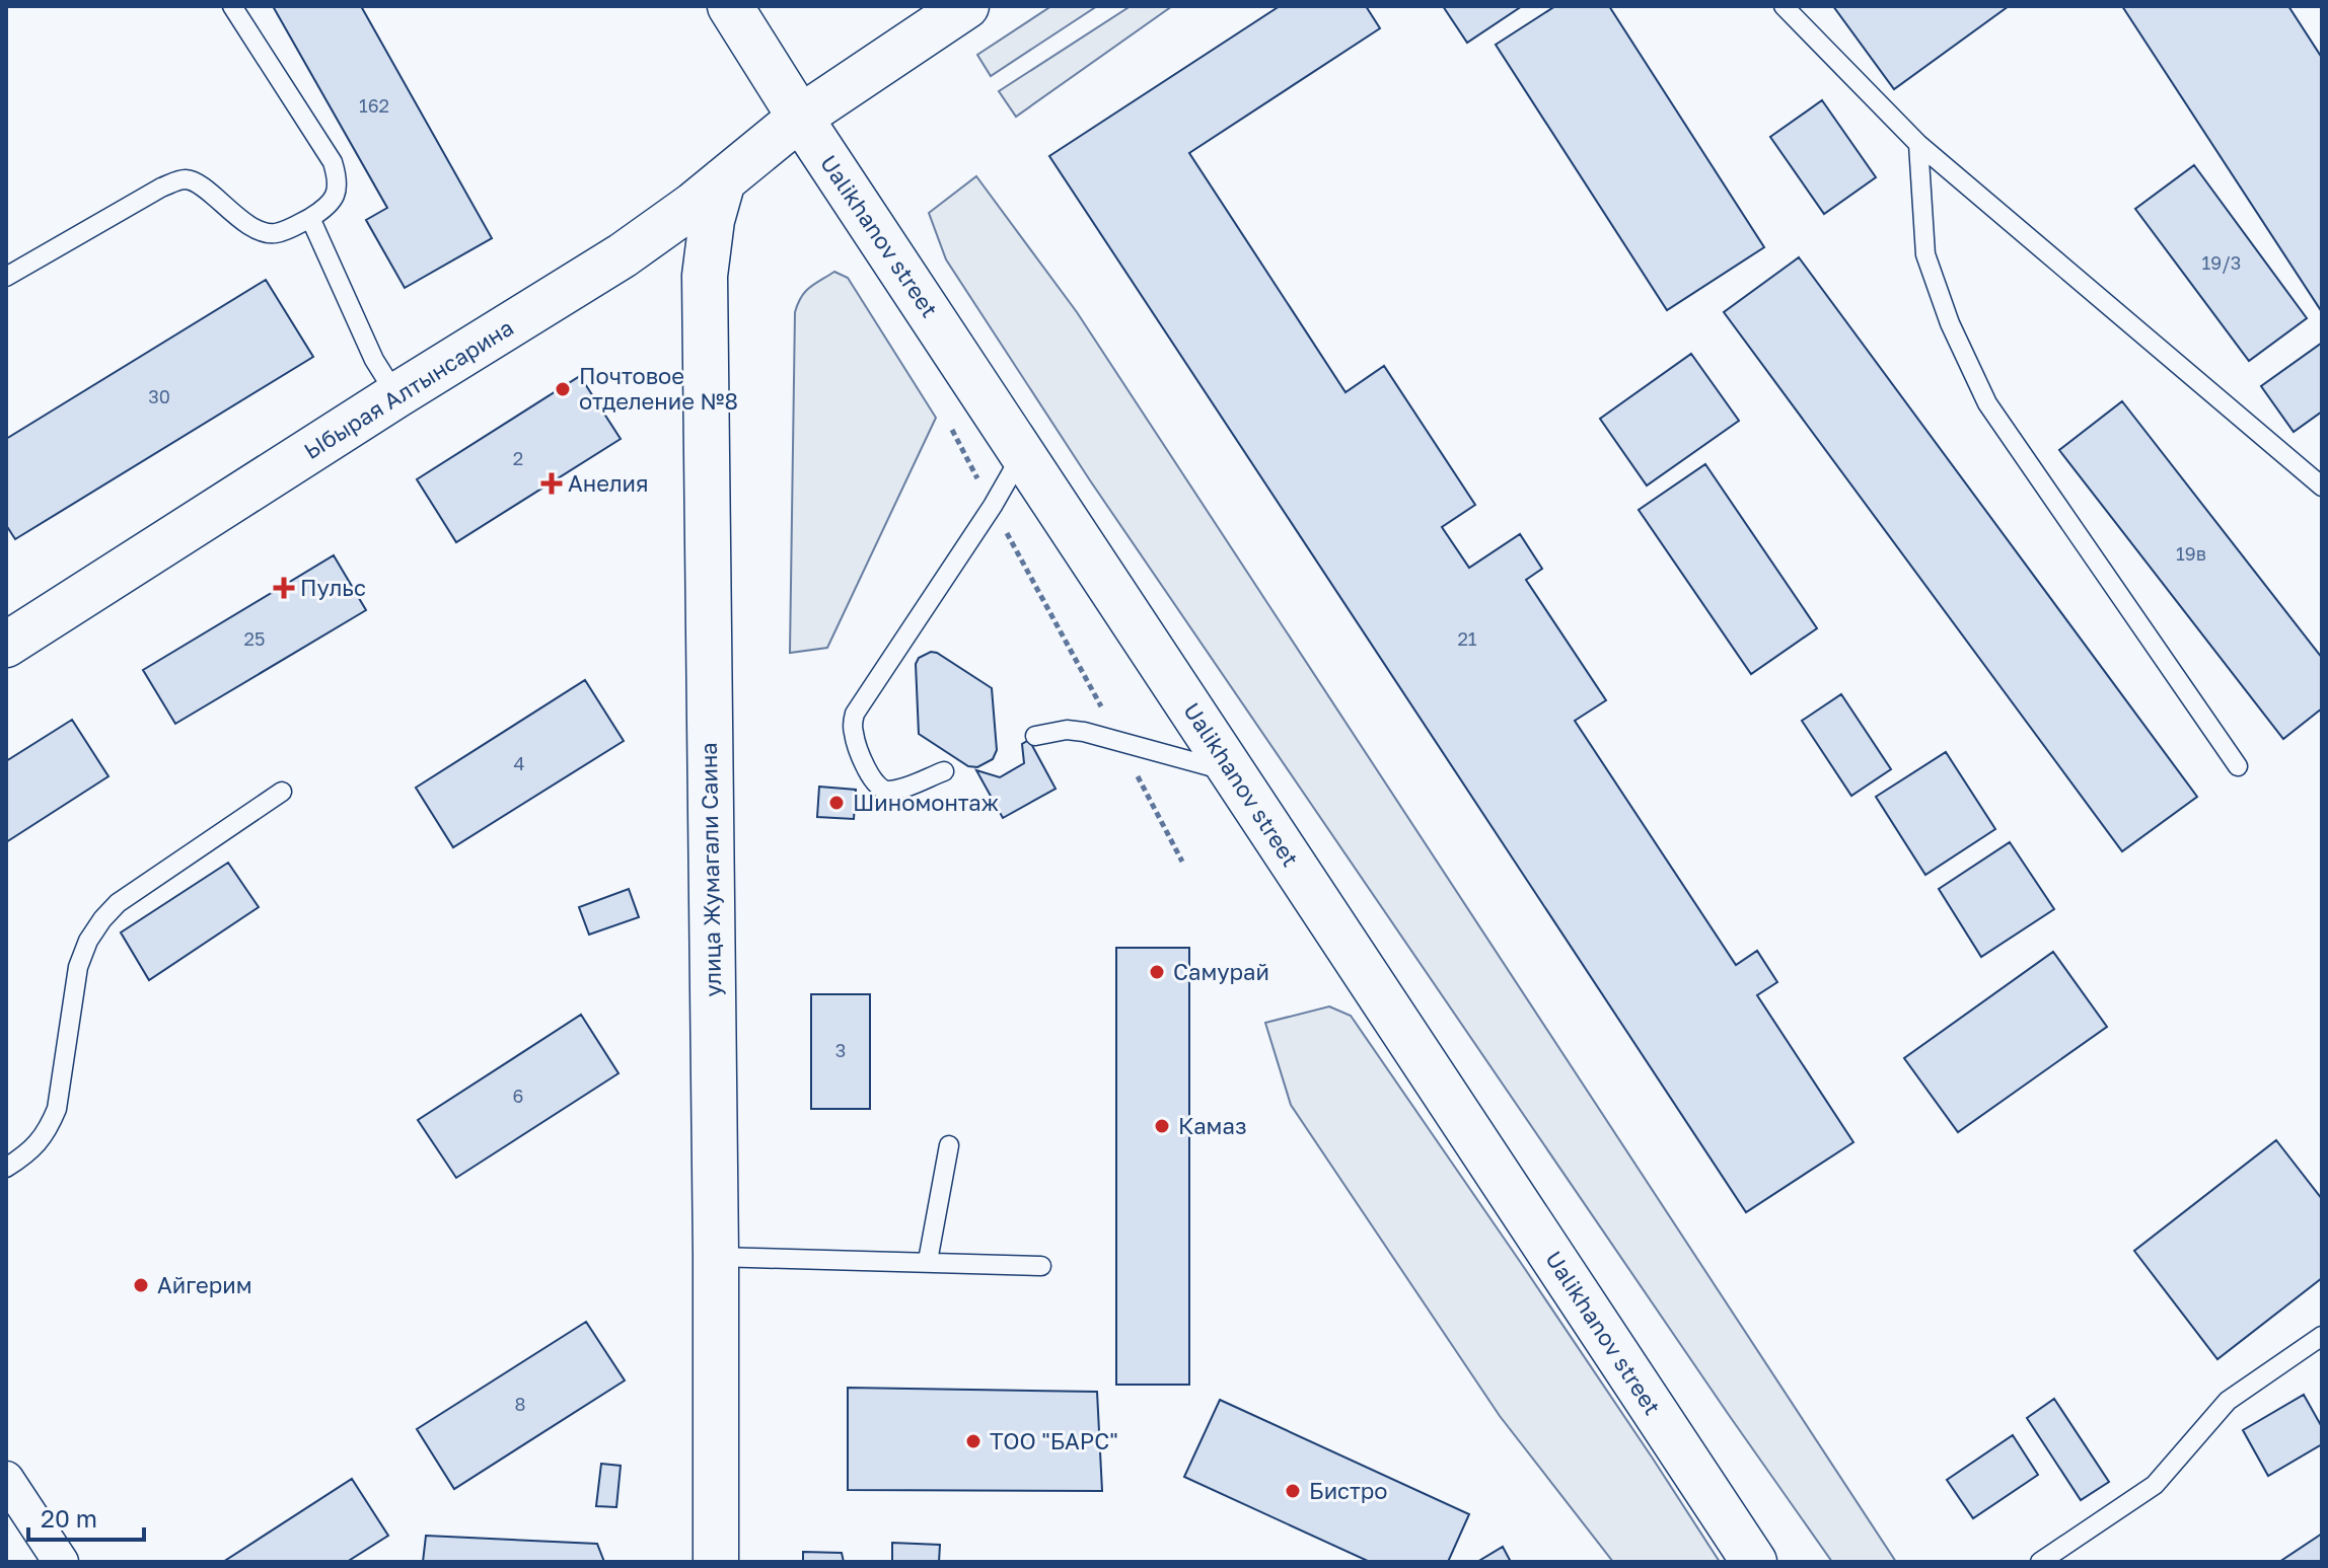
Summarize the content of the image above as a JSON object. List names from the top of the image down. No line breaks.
{"streets":{"main road":["Ualikhanov street","Ыбырая Алтынсарина","улица Жумагали Саина"]},"crossings":[["Ualikhanov street","Ыбырая Алтынсарина"],["Ыбырая Алтынсарина","улица Жумагали Саина"]],"places":{"other":["Почтовое отделение №8","Шиномонтаж","Самурай","Камаз","Айгерим","ТОО \"БАРС\"","Бистро"],"health":["Анелия","Пульс"]},"house_numbers":["162","19/3","30","2","19в","25","21","4","3","6","8"],"scale_bar":"20 m"}
